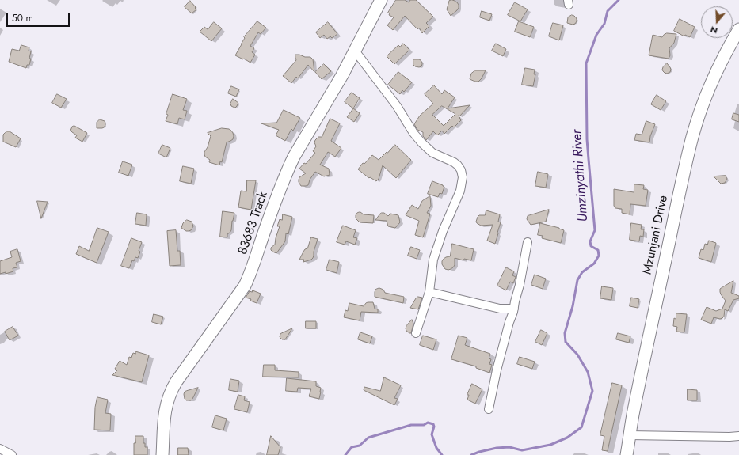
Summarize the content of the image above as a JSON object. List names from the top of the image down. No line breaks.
{"streets":{"street":["83683 Track","Mzunjani Drive"]},"water":["Umzinyathi River"],"scale_bar":"50 m","north":"bottom"}
